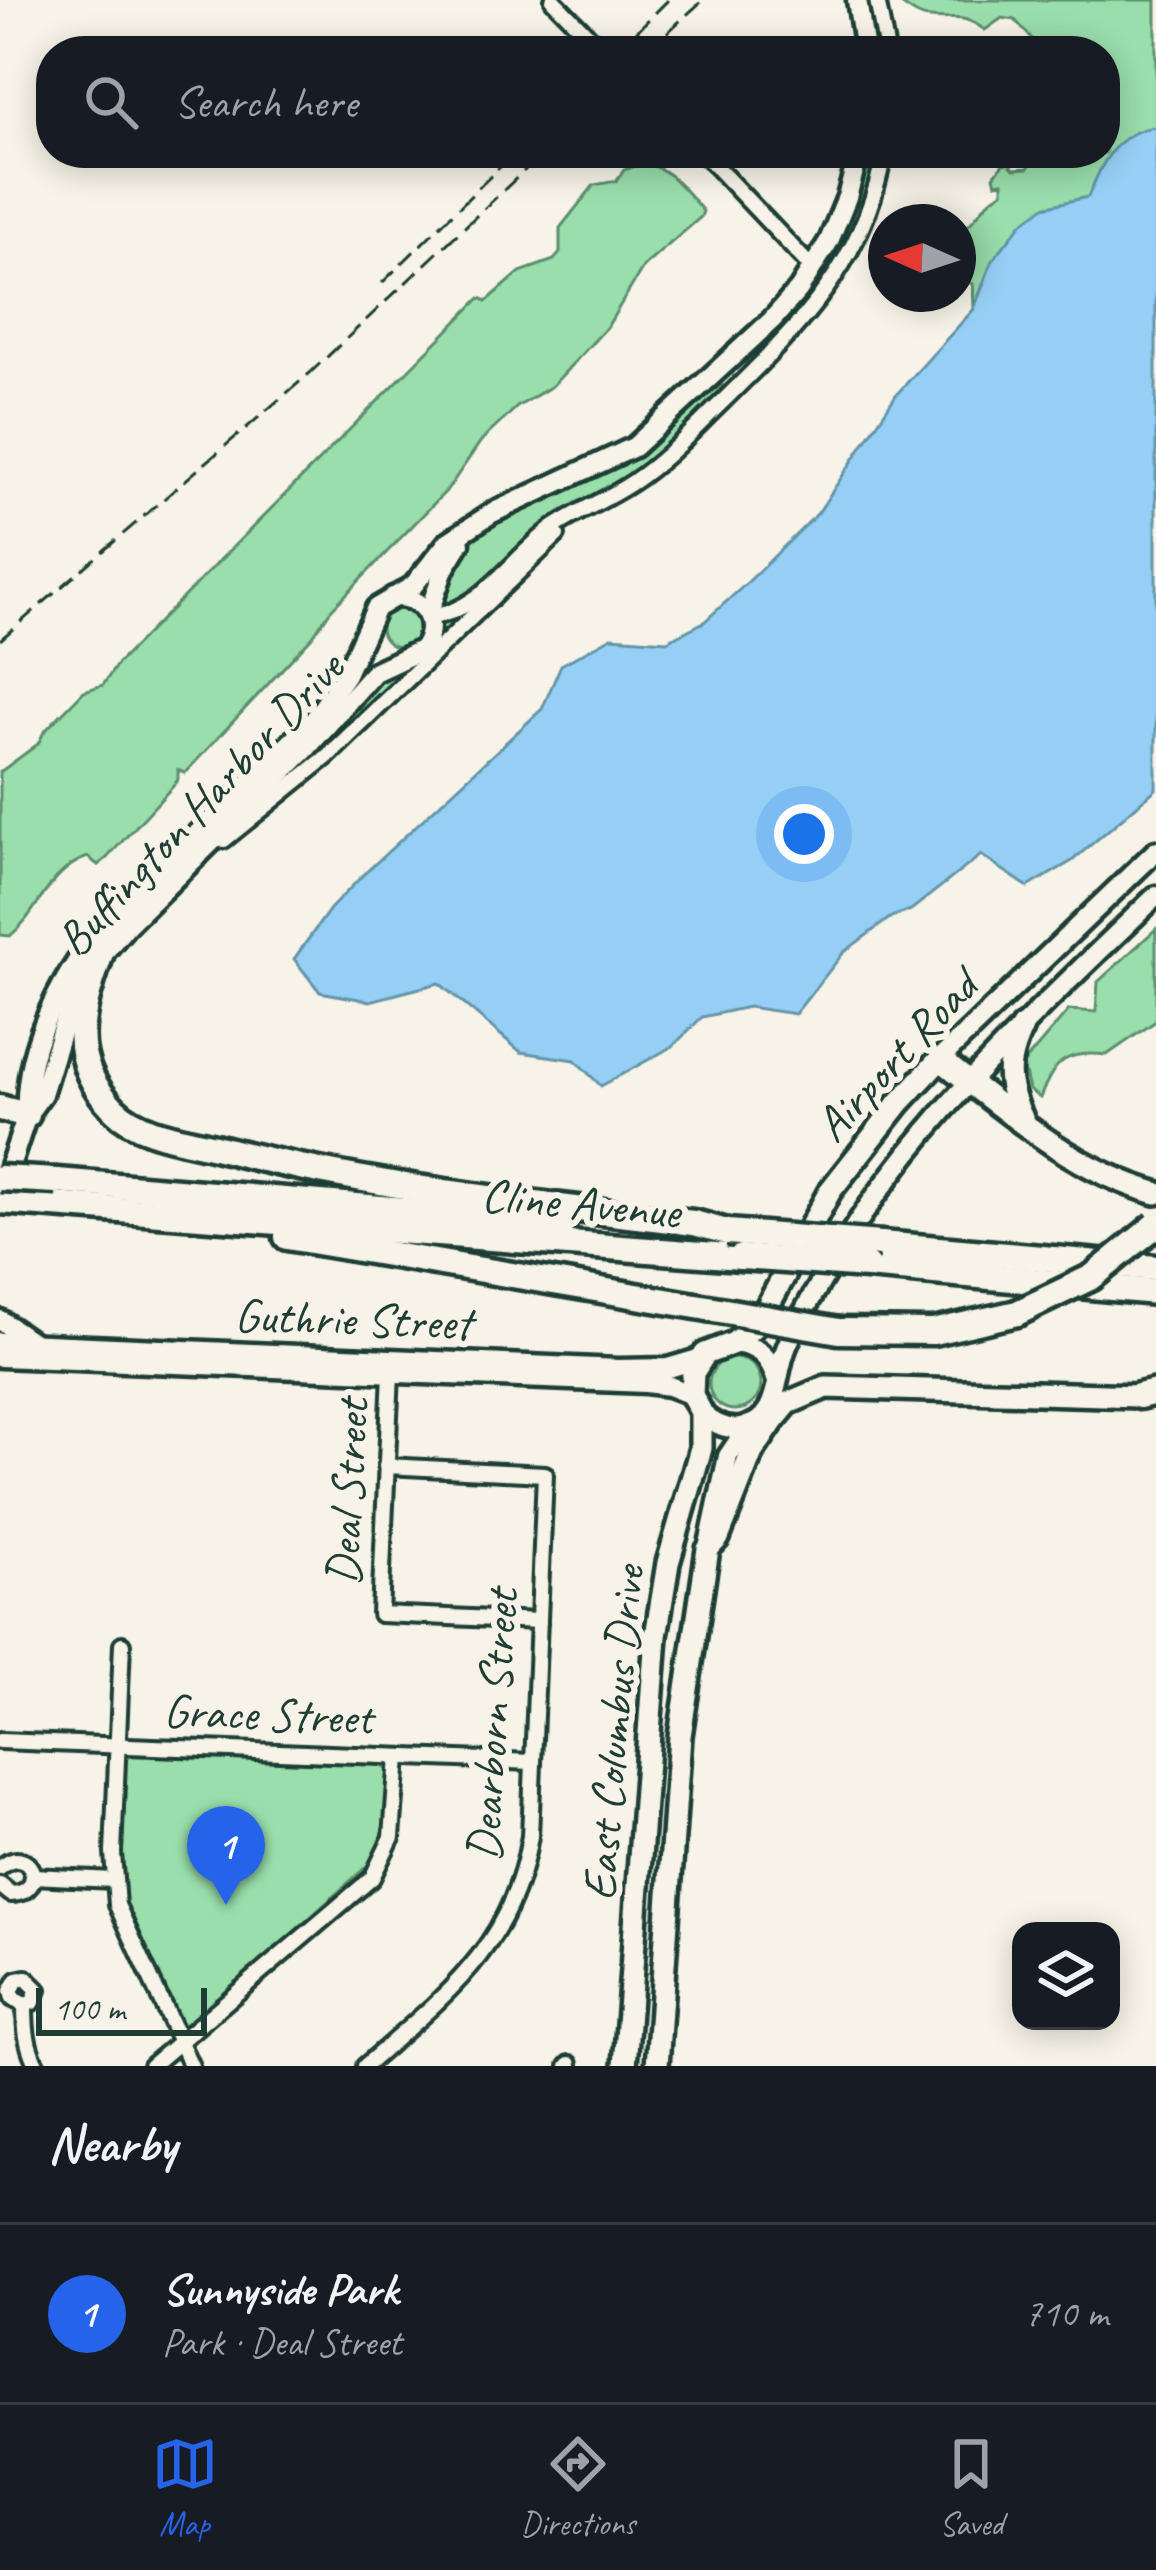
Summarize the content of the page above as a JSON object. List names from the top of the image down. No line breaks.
{"streets":{"highway":["Cline Avenue"],"main road":["Buffington Harbor Drive","Airport Road","Guthrie Street","East Columbus Drive"],"street":["Deal Street","Grace Street","Dearborn Street"]},"crossings":[["Airport Road","Guthrie Street"],["Airport Road","East Columbus Drive"],["Guthrie Street","Deal Street"],["Guthrie Street","East Columbus Drive"],["Deal Street","Dearborn Street"],["Grace Street","Dearborn Street"]],"scale_bar":"100 m","north":"left","page":{"search":"Search here","pins":"1","scale":"100 m","heading":"Nearby","list":[{"mark":"1","name":"Sunnyside Park","note":"Park · Deal Street","value":"710 m"}],"nav":["Map","Directions","Saved"]}}
